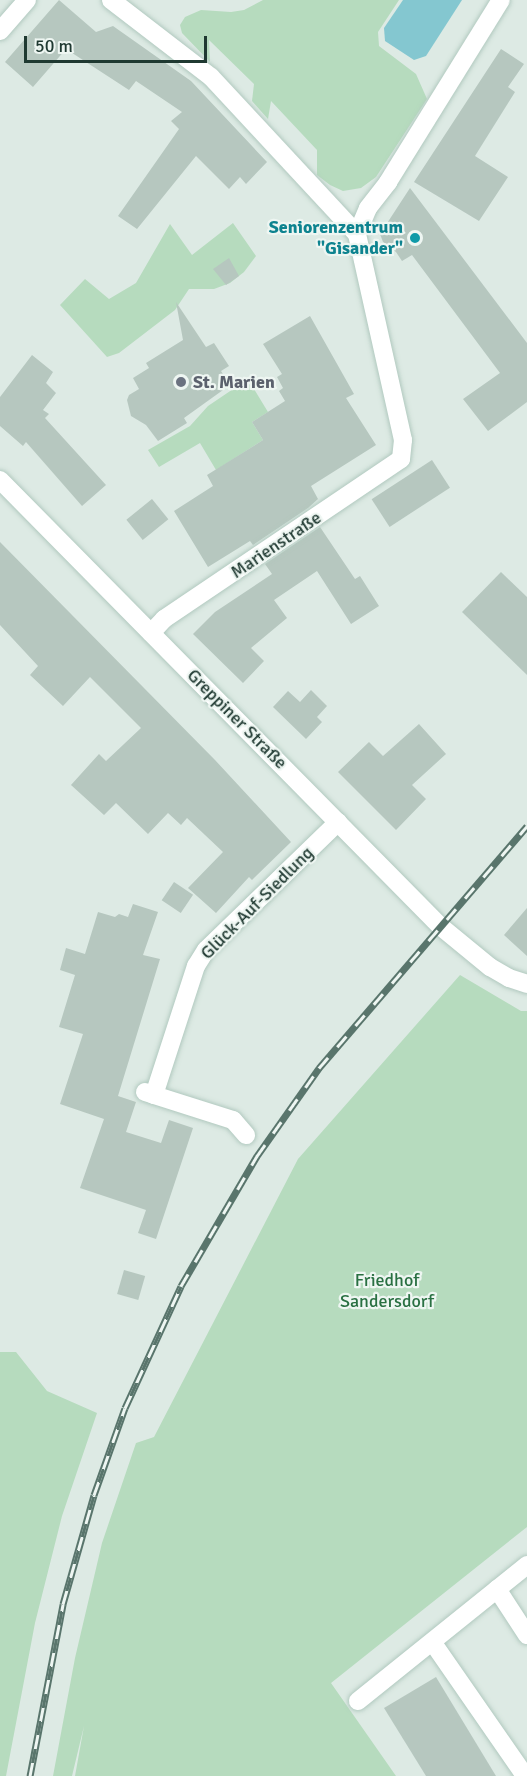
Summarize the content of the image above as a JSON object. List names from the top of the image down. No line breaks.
{"streets":{"street":["Marienstraße","Greppiner Straße","Glück-Auf-Siedlung"]},"crossings":[["Marienstraße","Greppiner Straße"],["Greppiner Straße","Glück-Auf-Siedlung"]],"parks":["Friedhof Sandersdorf"],"places":["Seniorenzentrum \"Gisander\"","St. Marien"],"scale_bar":"50 m"}
